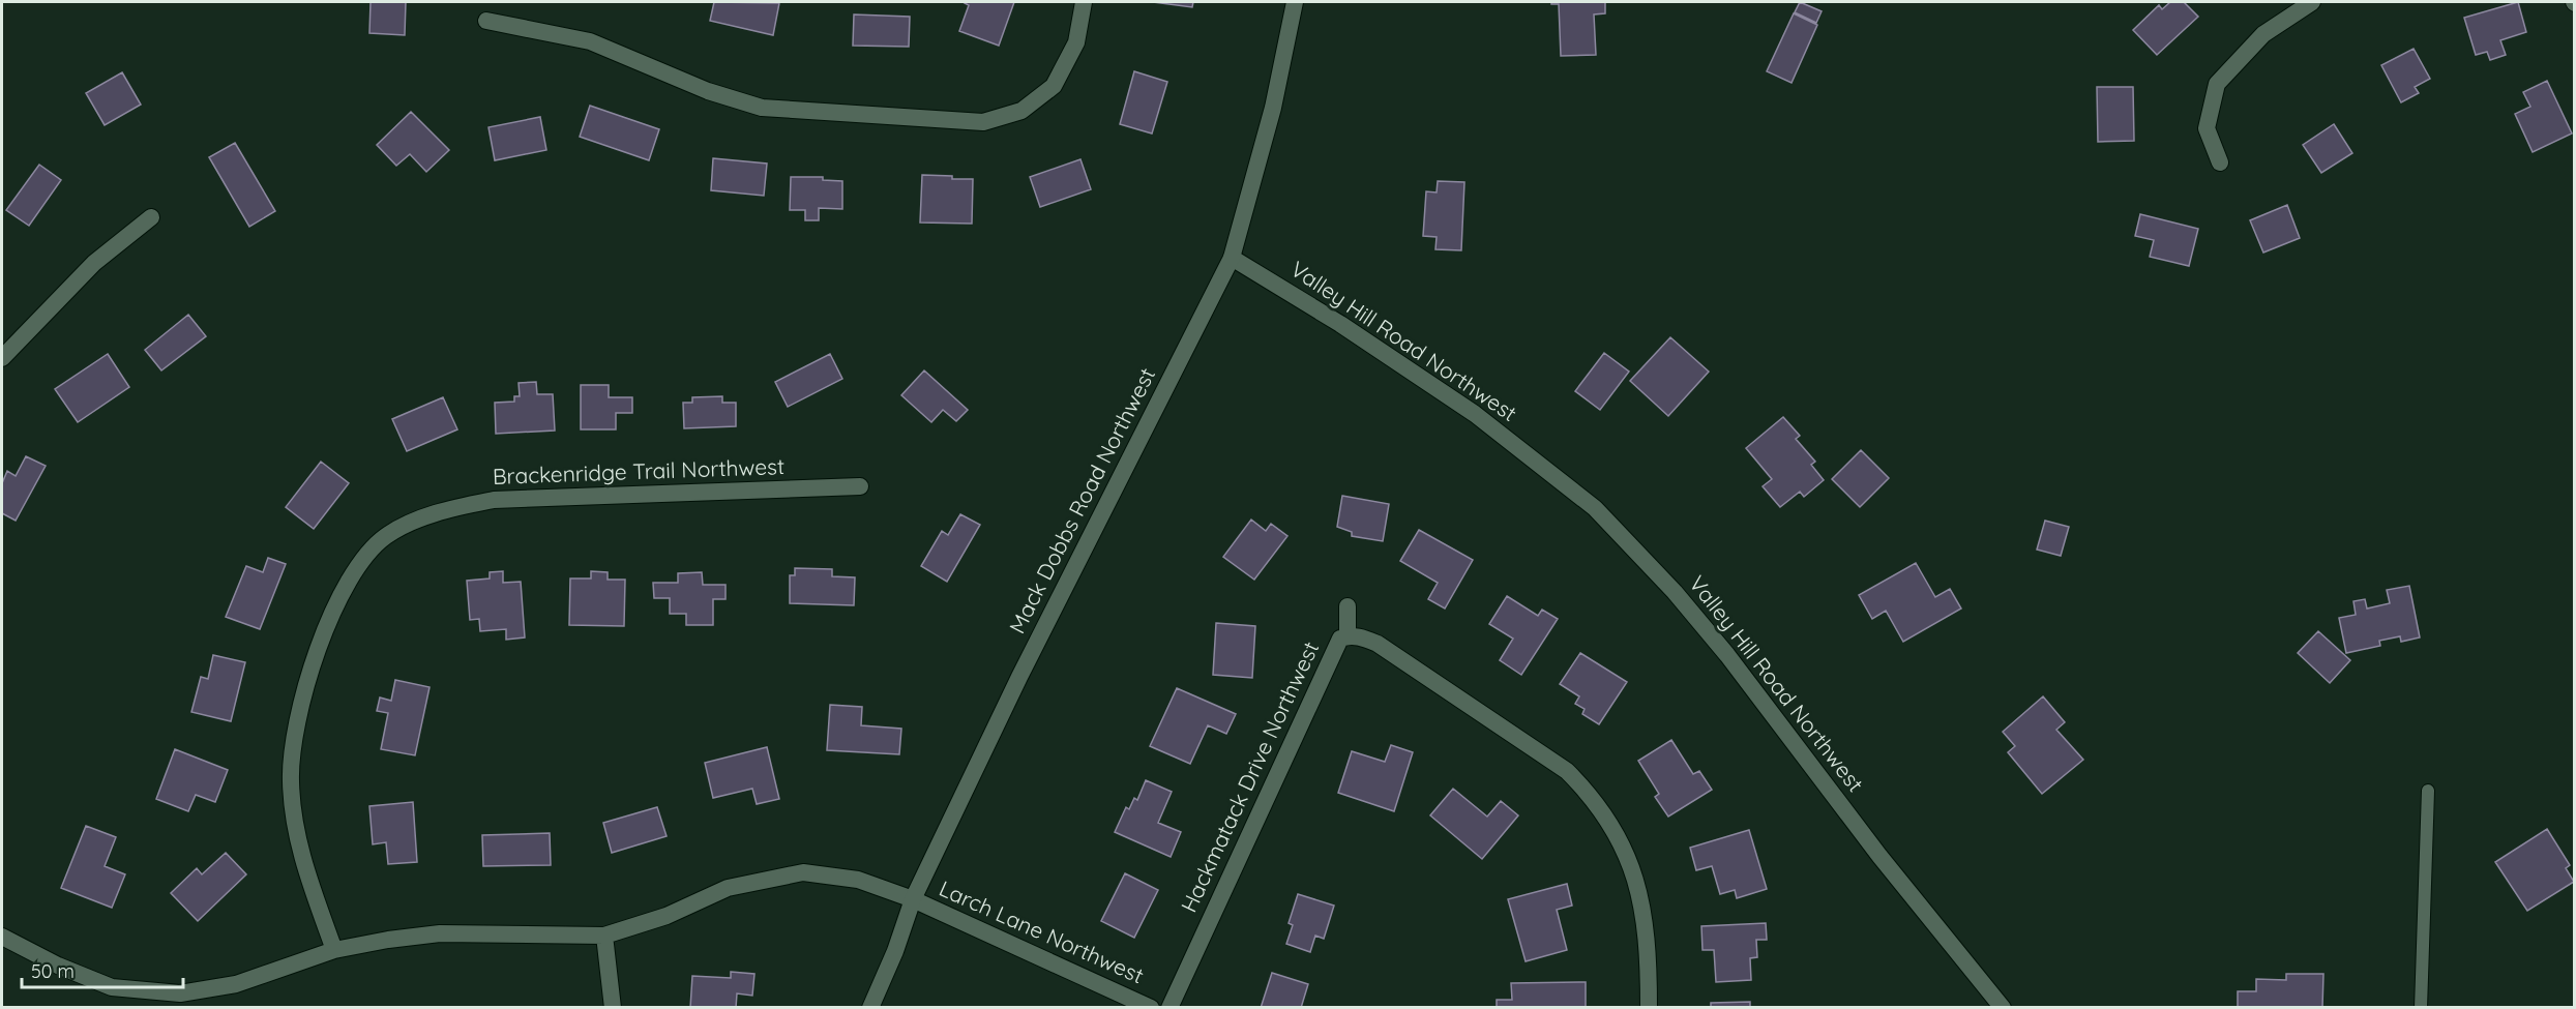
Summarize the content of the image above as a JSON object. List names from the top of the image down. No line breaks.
{"streets":{"street":["Valley Hill Road Northwest","Brackenridge Trail Northwest","Mack Dobbs Road Northwest","Hackmatack Drive Northwest","Larch Lane Northwest"]},"crossings":[["Valley Hill Road Northwest","Mack Dobbs Road Northwest"],["Brackenridge Trail Northwest","Larch Lane Northwest"],["Mack Dobbs Road Northwest","Larch Lane Northwest"]],"scale_bar":"50 m"}
